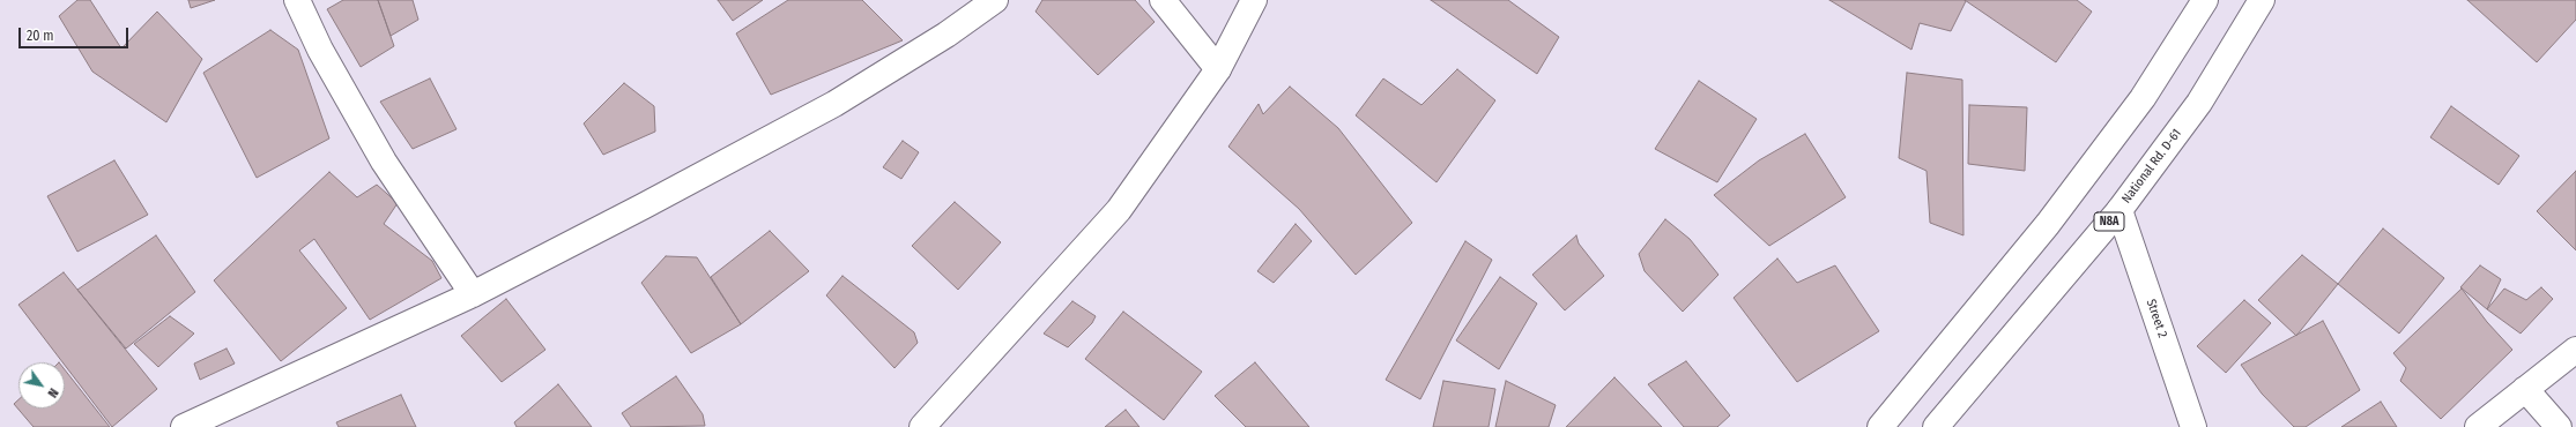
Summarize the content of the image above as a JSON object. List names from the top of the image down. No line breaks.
{"streets":{"main road":["National Rd. D-61","N8A","Street 2"]},"crossings":[["National Rd. D-61","Street 2"]],"scale_bar":"20 m","north":"bottom right"}
